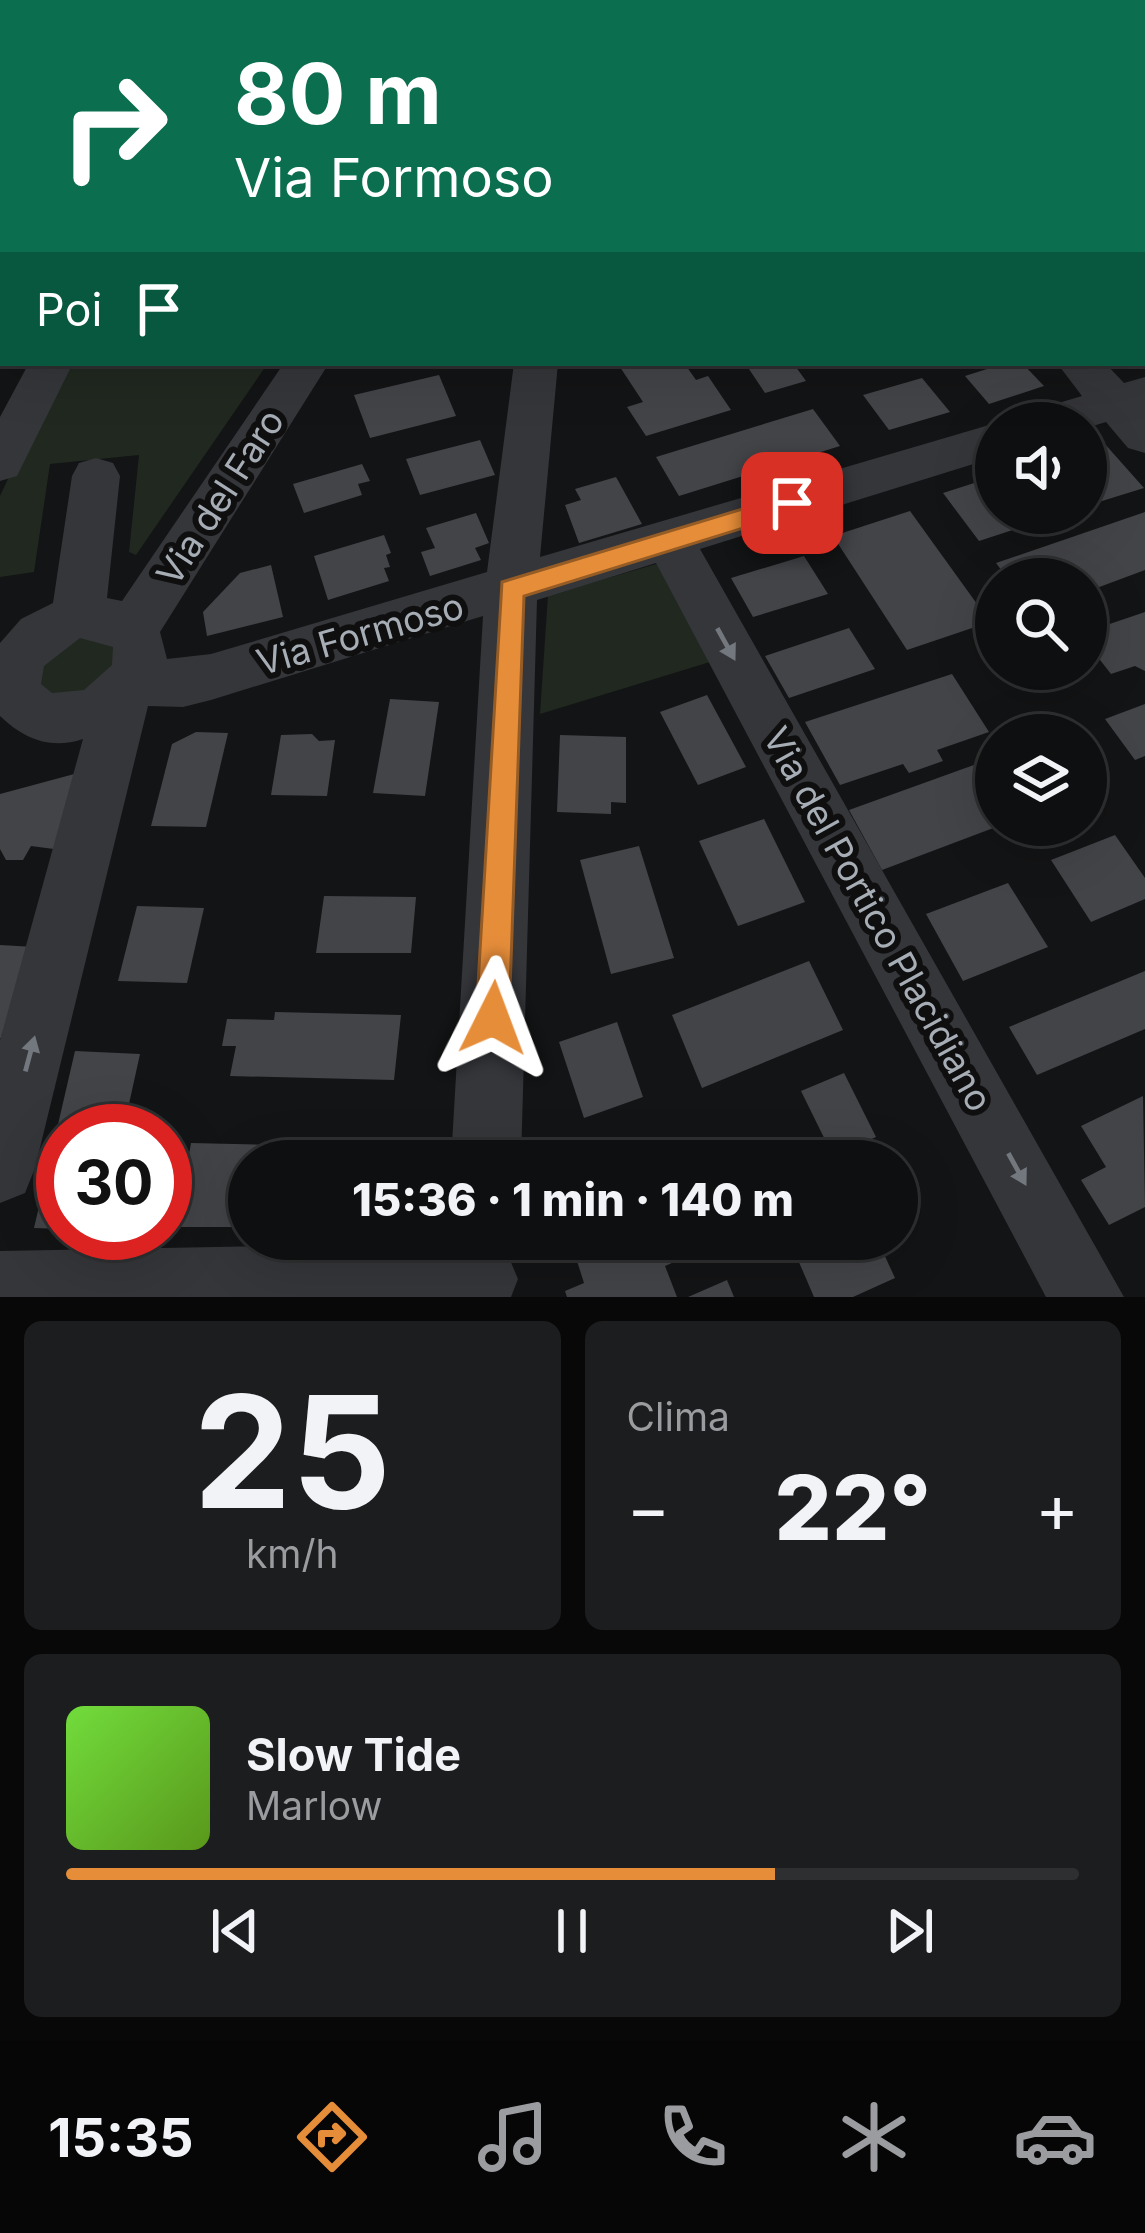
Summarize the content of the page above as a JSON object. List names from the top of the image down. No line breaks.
{"streets":{"street":["Via del Faro","Via Formoso","Via del Portico Placidiano"]},"crossings":[["Via del Faro","Via Formoso"],["Via Formoso","Via del Portico Placidiano"]],"one_way":["Via del Portico Placidiano"],"page":{"turn":["80 m","Via Formoso"],"then":"Poi","limit":"30","trip":"15:36 · 1 min · 140 m","tile":[["25","km/h"],"Clima"],"heat":["−","22°","+"],"song":["Slow Tide","Marlow"],"tabs":"15:35"}}
